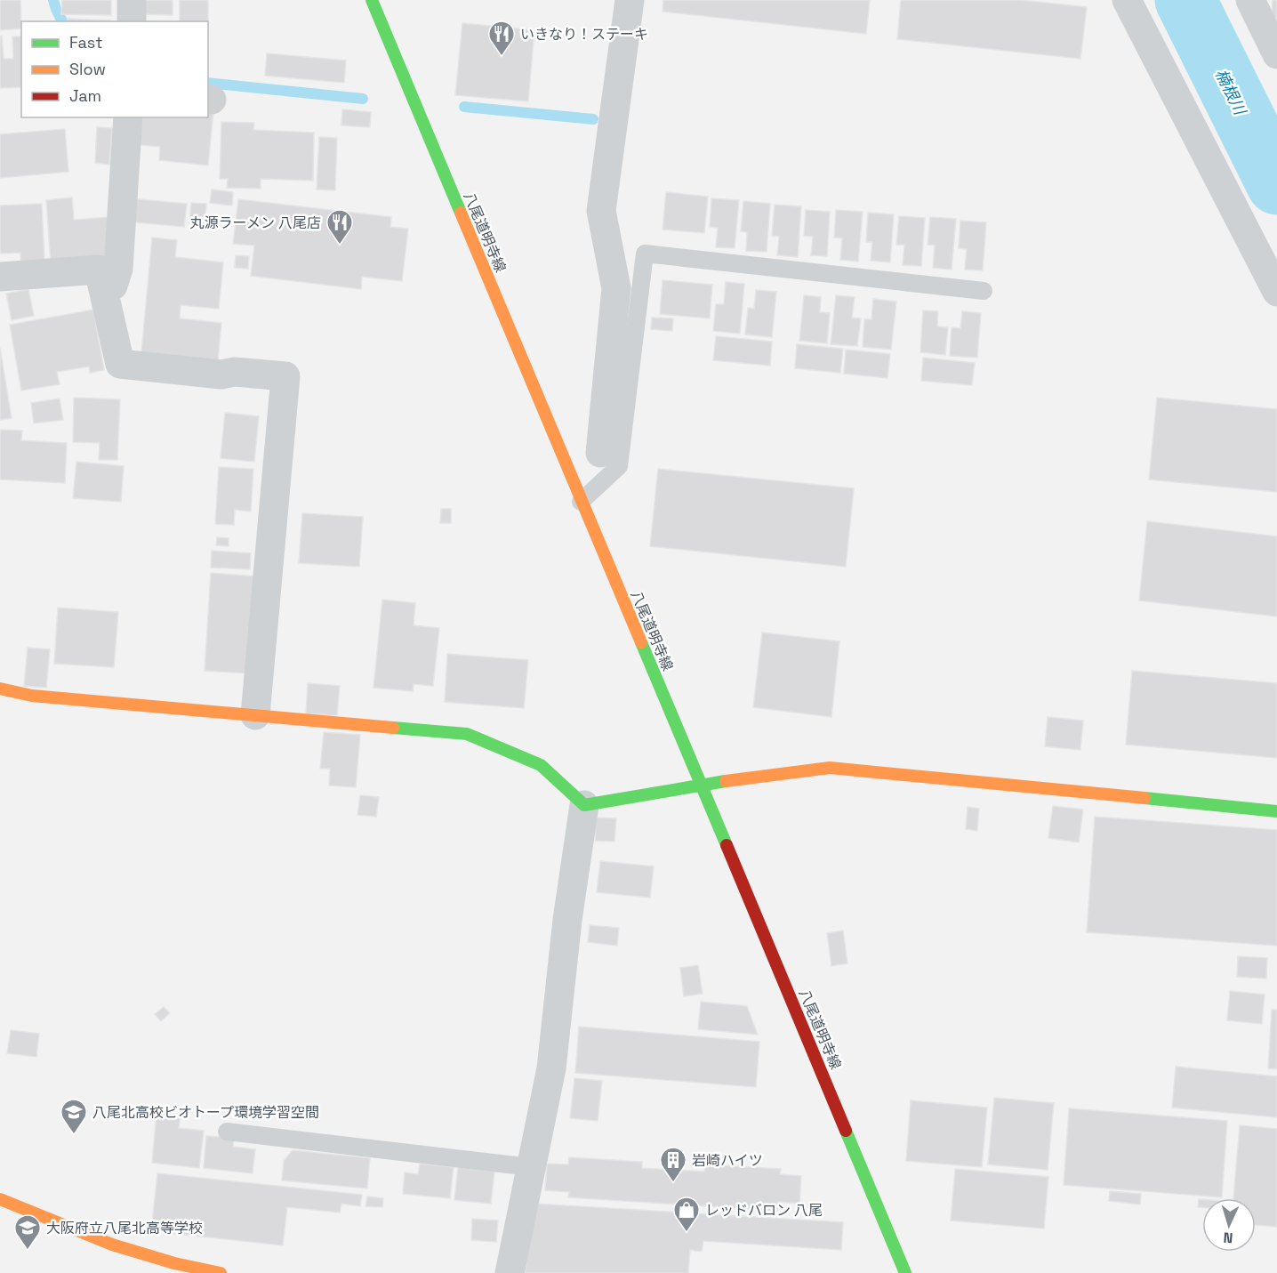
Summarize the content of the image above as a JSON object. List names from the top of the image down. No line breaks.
{"streets":{"street":["八尾道明寺線"]},"water":["楠根川"],"places":{"restaurant":["いきなり！ステーキ","丸源ラーメン 八尾店"],"school or university":["八尾北高校ビオトープ環境学習空間","大阪府立八尾北高等学校"],"building":["岩崎ハイツ"],"shop":["レッドバロン 八尾"]},"legend":["Fast","Slow","Jam"],"north":"bottom"}
